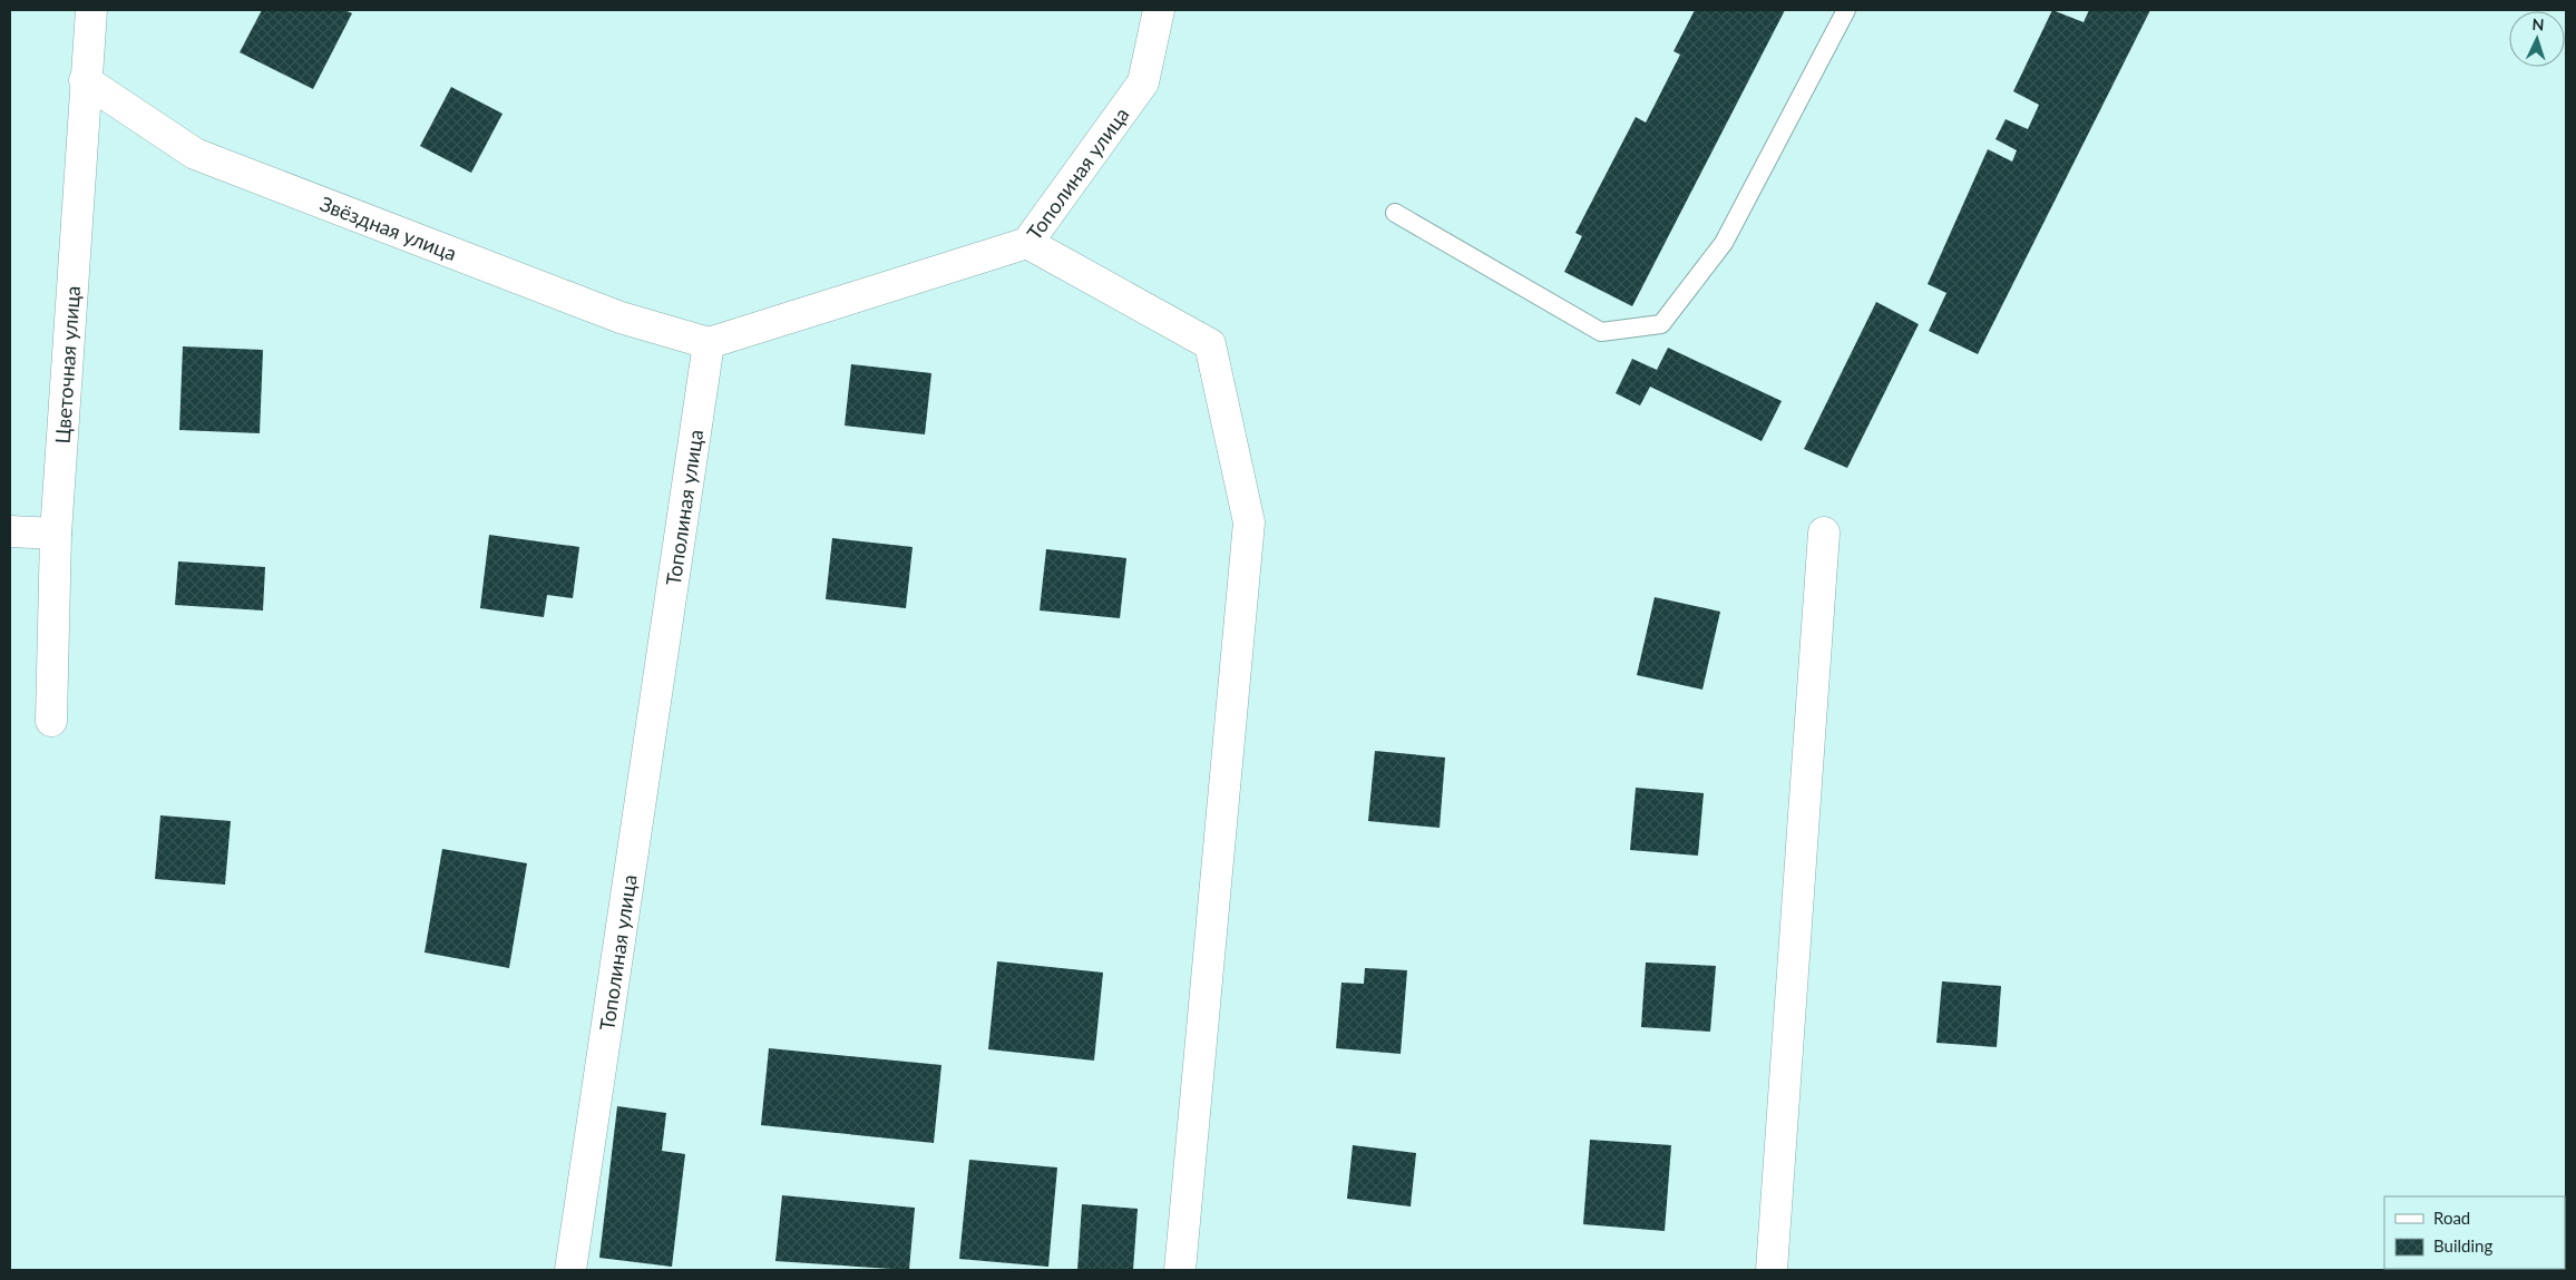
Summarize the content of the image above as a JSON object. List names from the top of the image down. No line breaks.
{"streets":{"street":["Тополиная улица","Звёздная улица","Цветочная улица"]},"crossings":[["Тополиная улица","Звёздная улица"],["Звёздная улица","Цветочная улица"]],"legend":["Road","Building"],"north":"top"}
